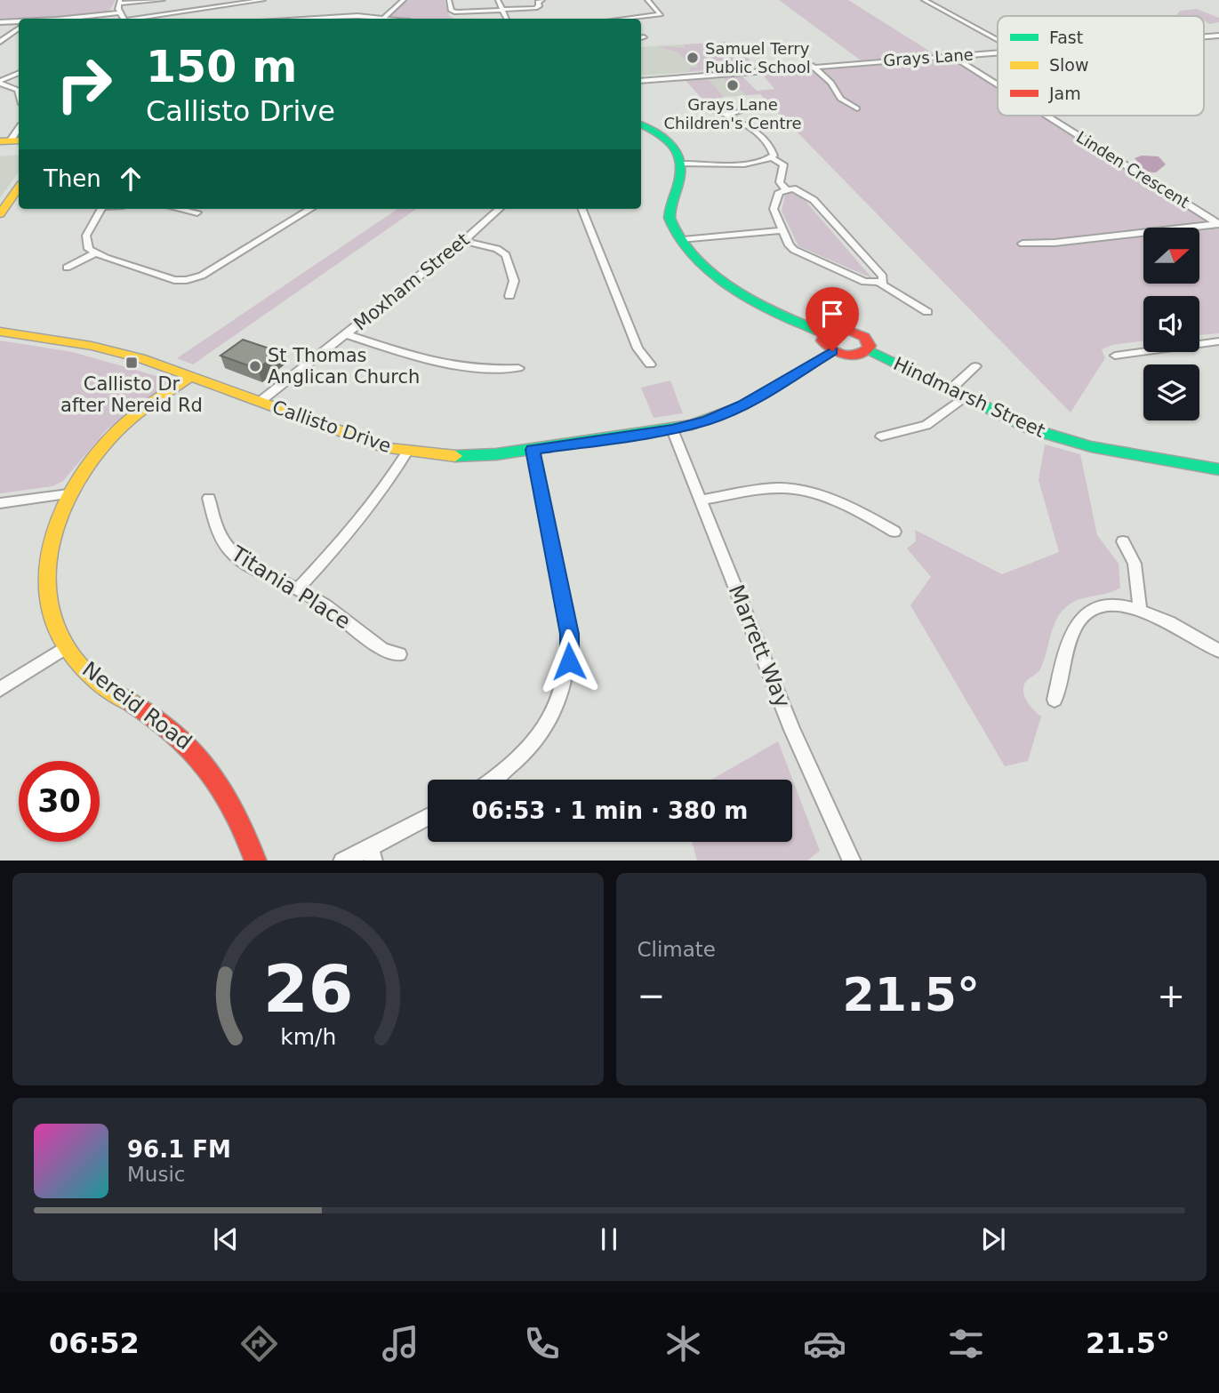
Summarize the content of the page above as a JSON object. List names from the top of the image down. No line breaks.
{"streets":{"street":["Grays Lane","Linden Crescent","Moxham Street","Hindmarsh Street","Callisto Drive","Titania Place","Marrett Way","Nereid Road"]},"crossings":[["Grays Lane","Linden Crescent"],["Moxham Street","Callisto Drive"],["Callisto Drive","Marrett Way"],["Callisto Drive","Nereid Road"]],"places":{"other":["Samuel Terry Public School","Grays Lane Children's Centre","St Thomas Anglican Church"],"transit":["Callisto Dr after Nereid Rd"]},"legend":["Fast","Slow","Jam"],"north":"right","page":{"turn":["150 m","Callisto Drive"],"then":"Then","limit":"30","trip":"06:53 · 1 min · 380 m","tile":"Climate","heat":["−","21.5°","+"],"song":["96.1 FM","Music"],"tabs":["06:52","21.5°"],"gauge":["26","km/h"]}}
